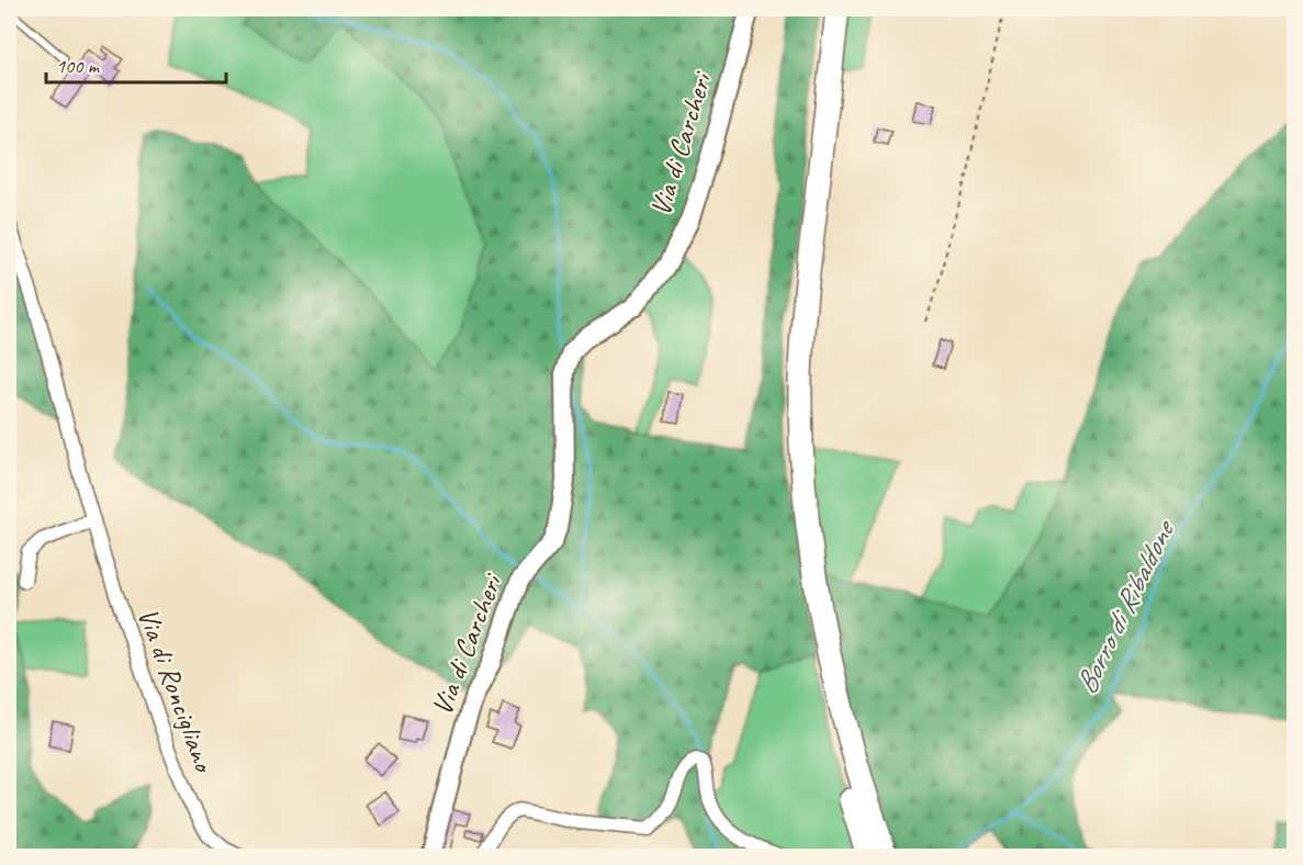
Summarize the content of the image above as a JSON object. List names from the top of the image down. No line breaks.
{"streets":{"street":["Via di Carcheri","Via di Roncigliano"]},"water":["Borro di Ribaldone"],"scale_bar":"100 m"}
